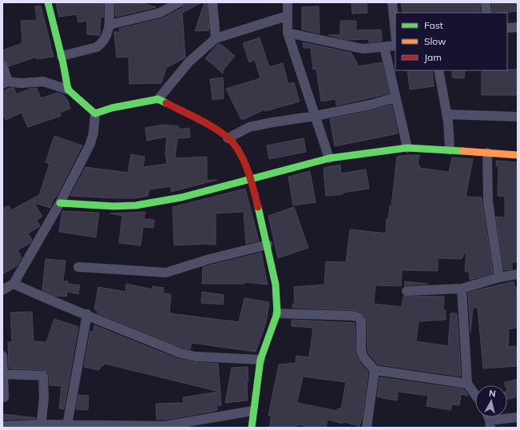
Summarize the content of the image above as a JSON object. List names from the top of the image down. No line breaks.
{"legend":["Fast","Slow","Jam"],"north":"top"}
